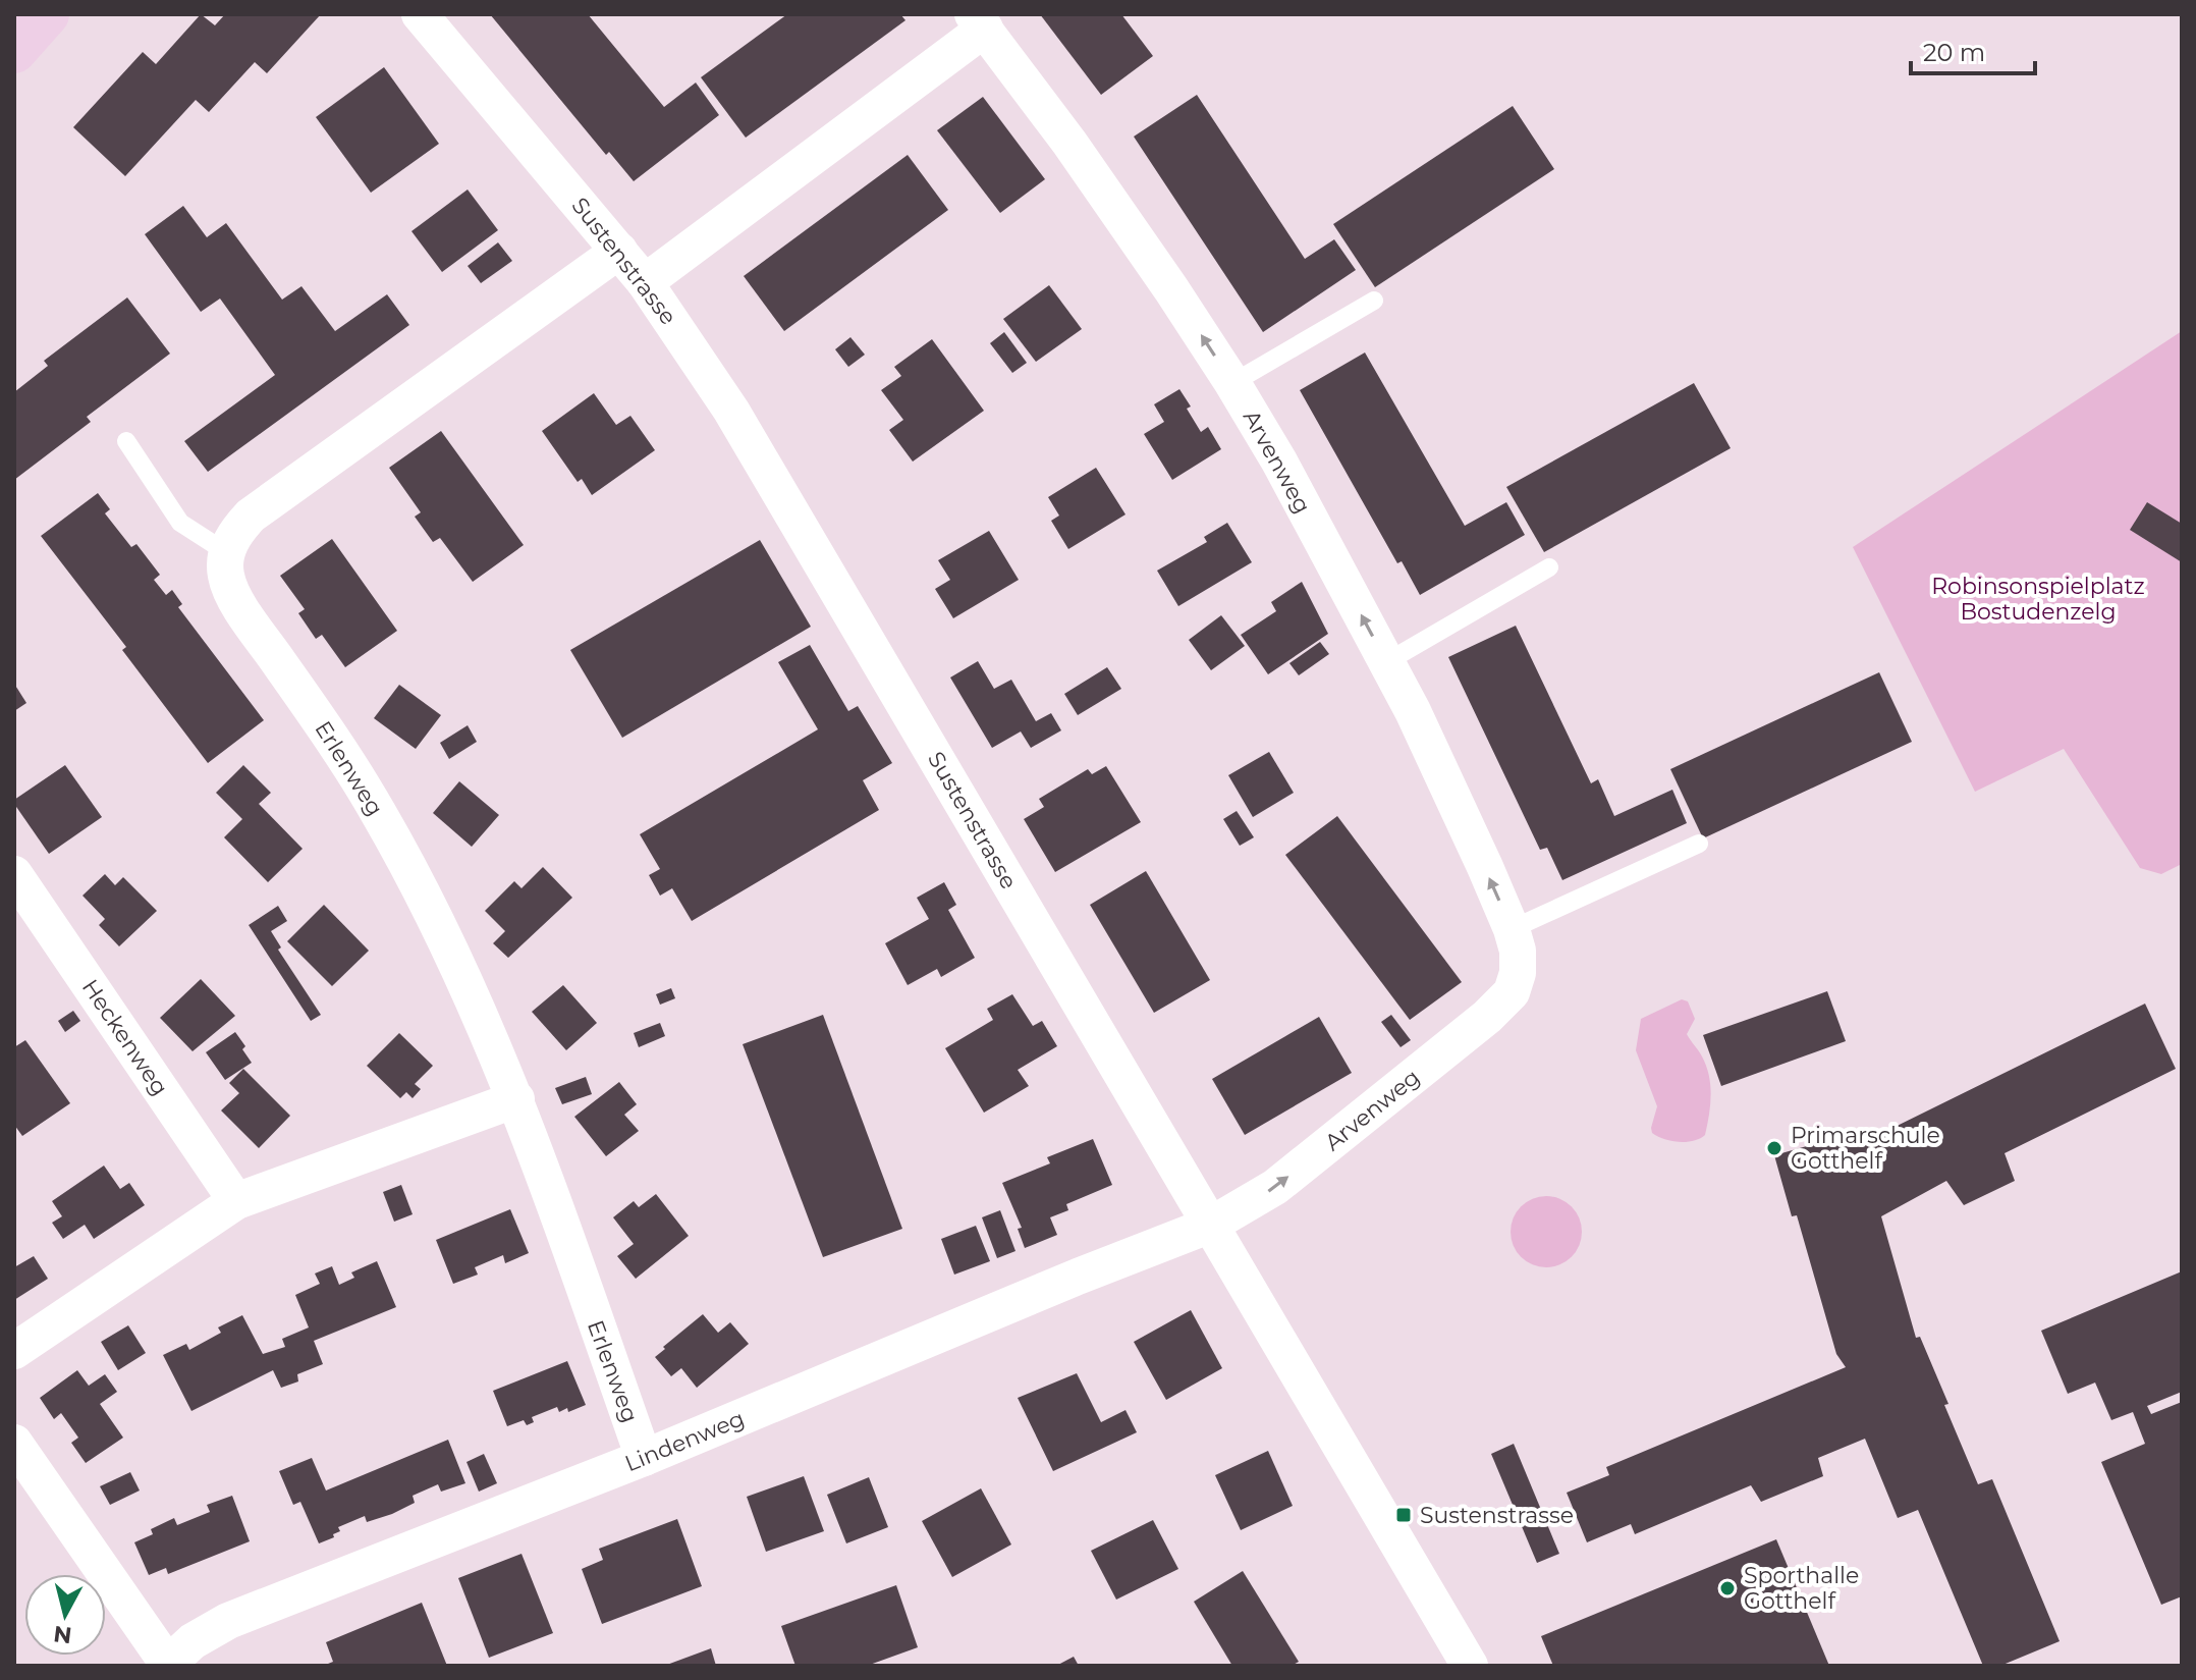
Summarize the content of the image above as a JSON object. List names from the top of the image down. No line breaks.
{"streets":{"street":["Sustenstrasse","Arvenweg","Erlenweg","Heckenweg","Lindenweg"]},"crossings":[["Sustenstrasse","Arvenweg"],["Sustenstrasse","Lindenweg"],["Arvenweg","Lindenweg"],["Erlenweg","Lindenweg"]],"one_way":["Arvenweg"],"parks":["Robinsonspielplatz Bostudenzelg"],"places":{"other":["Primarschule Gotthelf","Sporthalle Gotthelf"],"transit":["Sustenstrasse"]},"scale_bar":"20 m","north":"bottom"}
